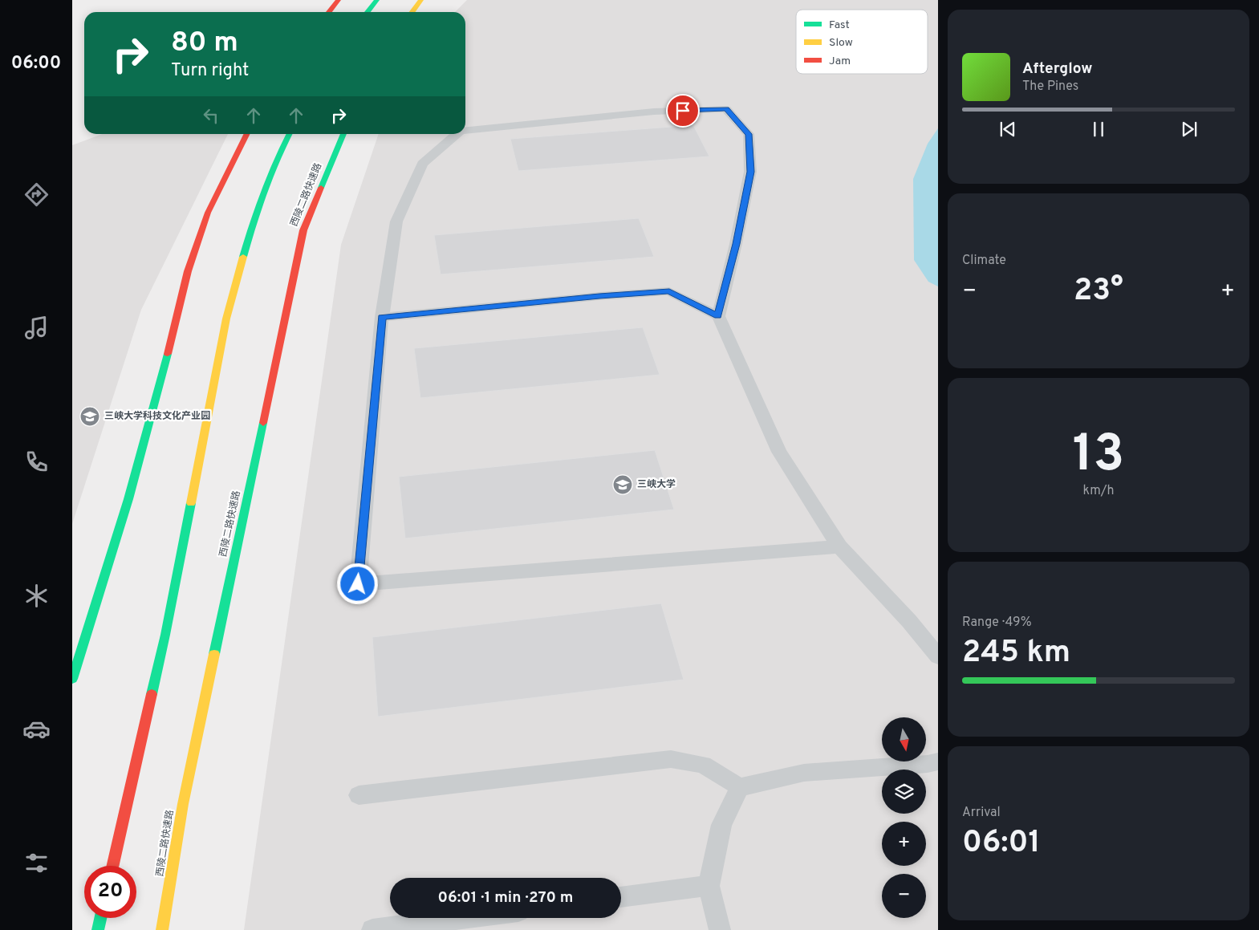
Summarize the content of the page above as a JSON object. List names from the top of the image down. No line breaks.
{"streets":{"main road":["西陵二路快速路"]},"places":{"school or university":["三峡大学科技文化产业园","三峡大学"]},"legend":["Fast","Slow","Jam"],"north":"bottom","page":{"tabs":"06:00","turn":["80 m","Turn right"],"song":["Afterglow","The Pines"],"tile":["Climate",["13","km/h"],["Range · 49%","245 km"],["Arrival","06:01"]],"heat":["−","23°","+"],"map_buttons":["+","−"],"limit":"20","trip":"06:01 · 1 min · 270 m"}}
